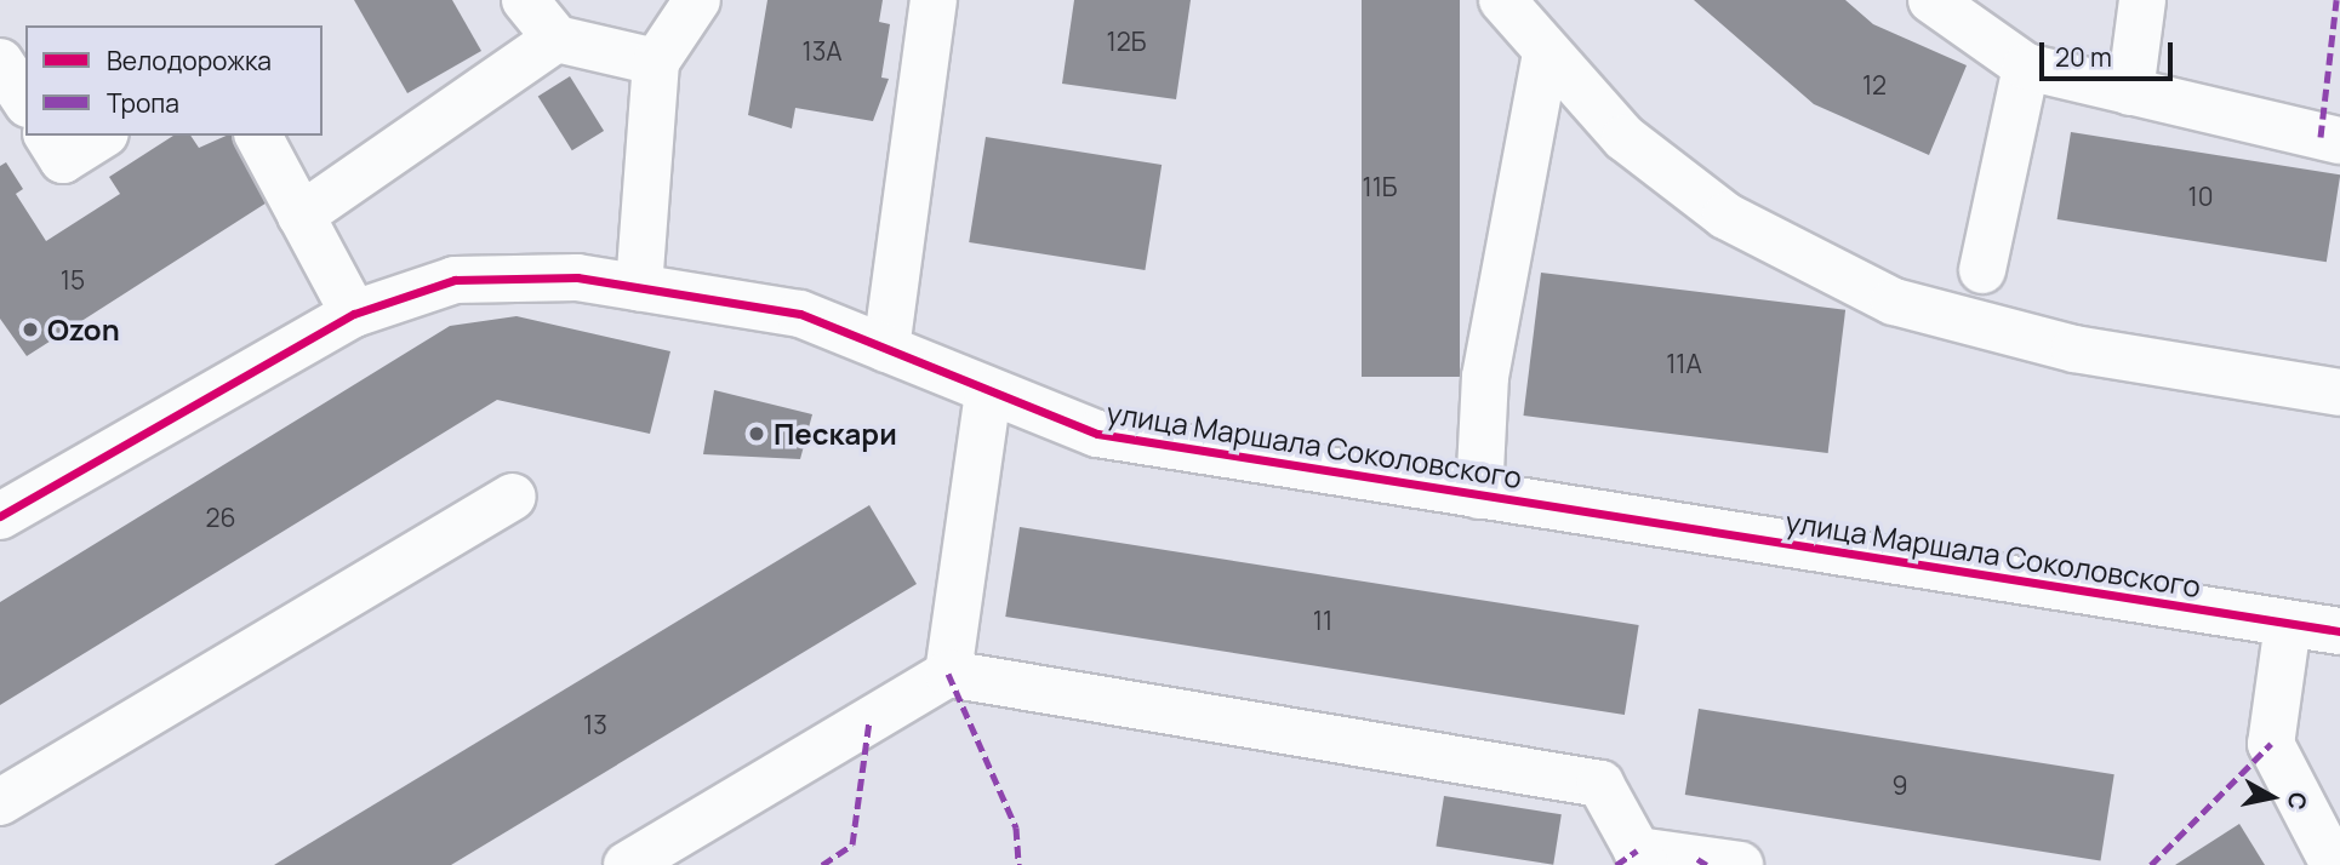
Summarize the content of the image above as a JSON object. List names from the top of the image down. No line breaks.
{"streets":{"street":["улица Маршала Соколовского"]},"places":["Ozon","Пескари"],"house_numbers":["12Б","13А","12","11Б","10","15","11А","26","11","13","9"],"legend":["Велодорожка","Тропа"],"scale_bar":"20 m","north":"right"}
